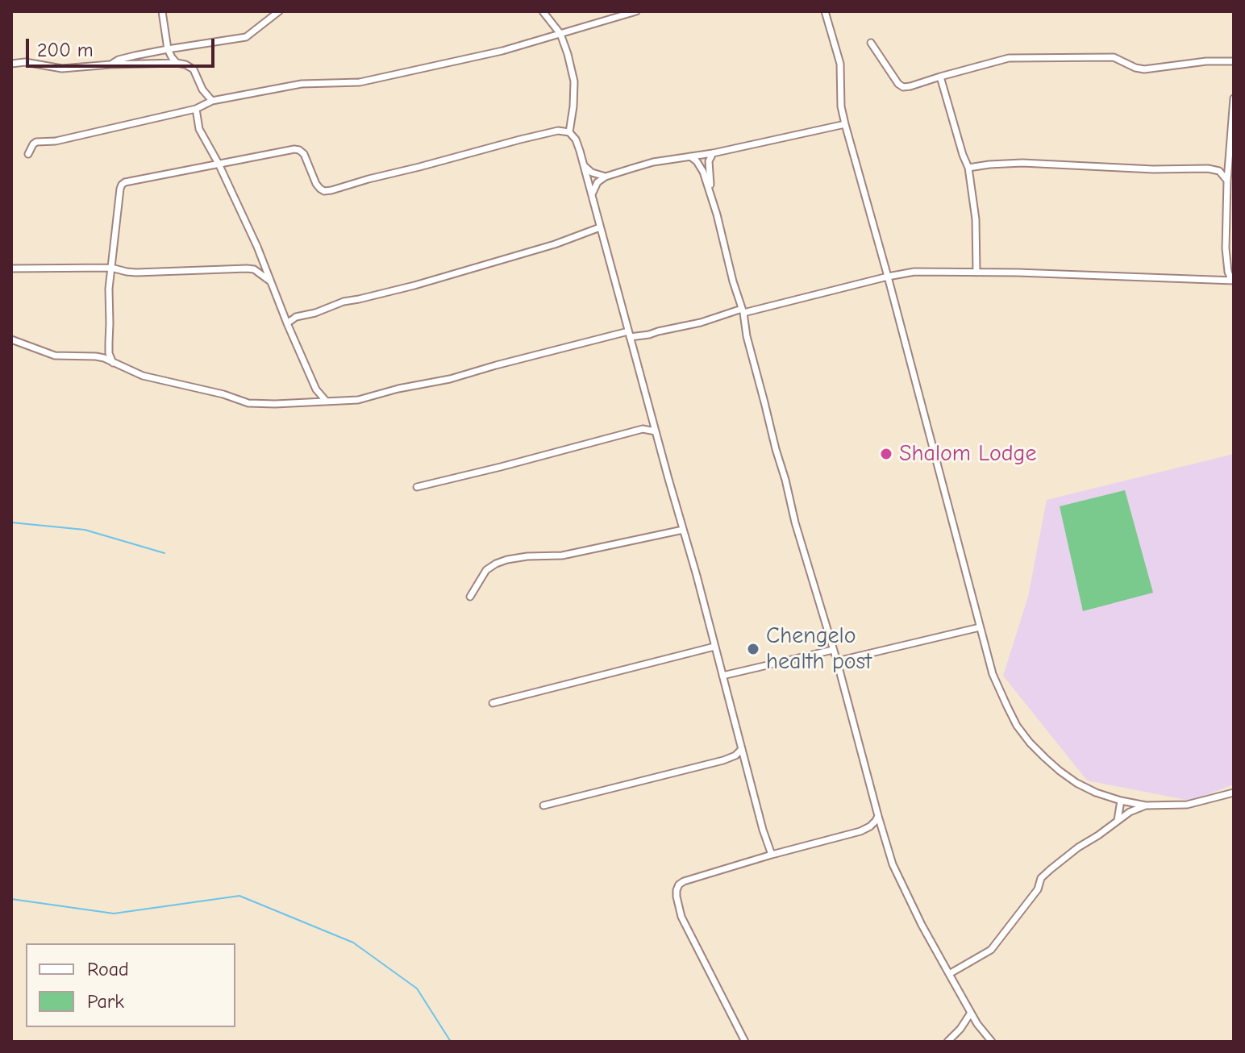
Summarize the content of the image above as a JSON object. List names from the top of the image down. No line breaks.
{"places":["Shalom Lodge","Chengelo health post"],"legend":["Road","Park"],"scale_bar":"200 m"}
